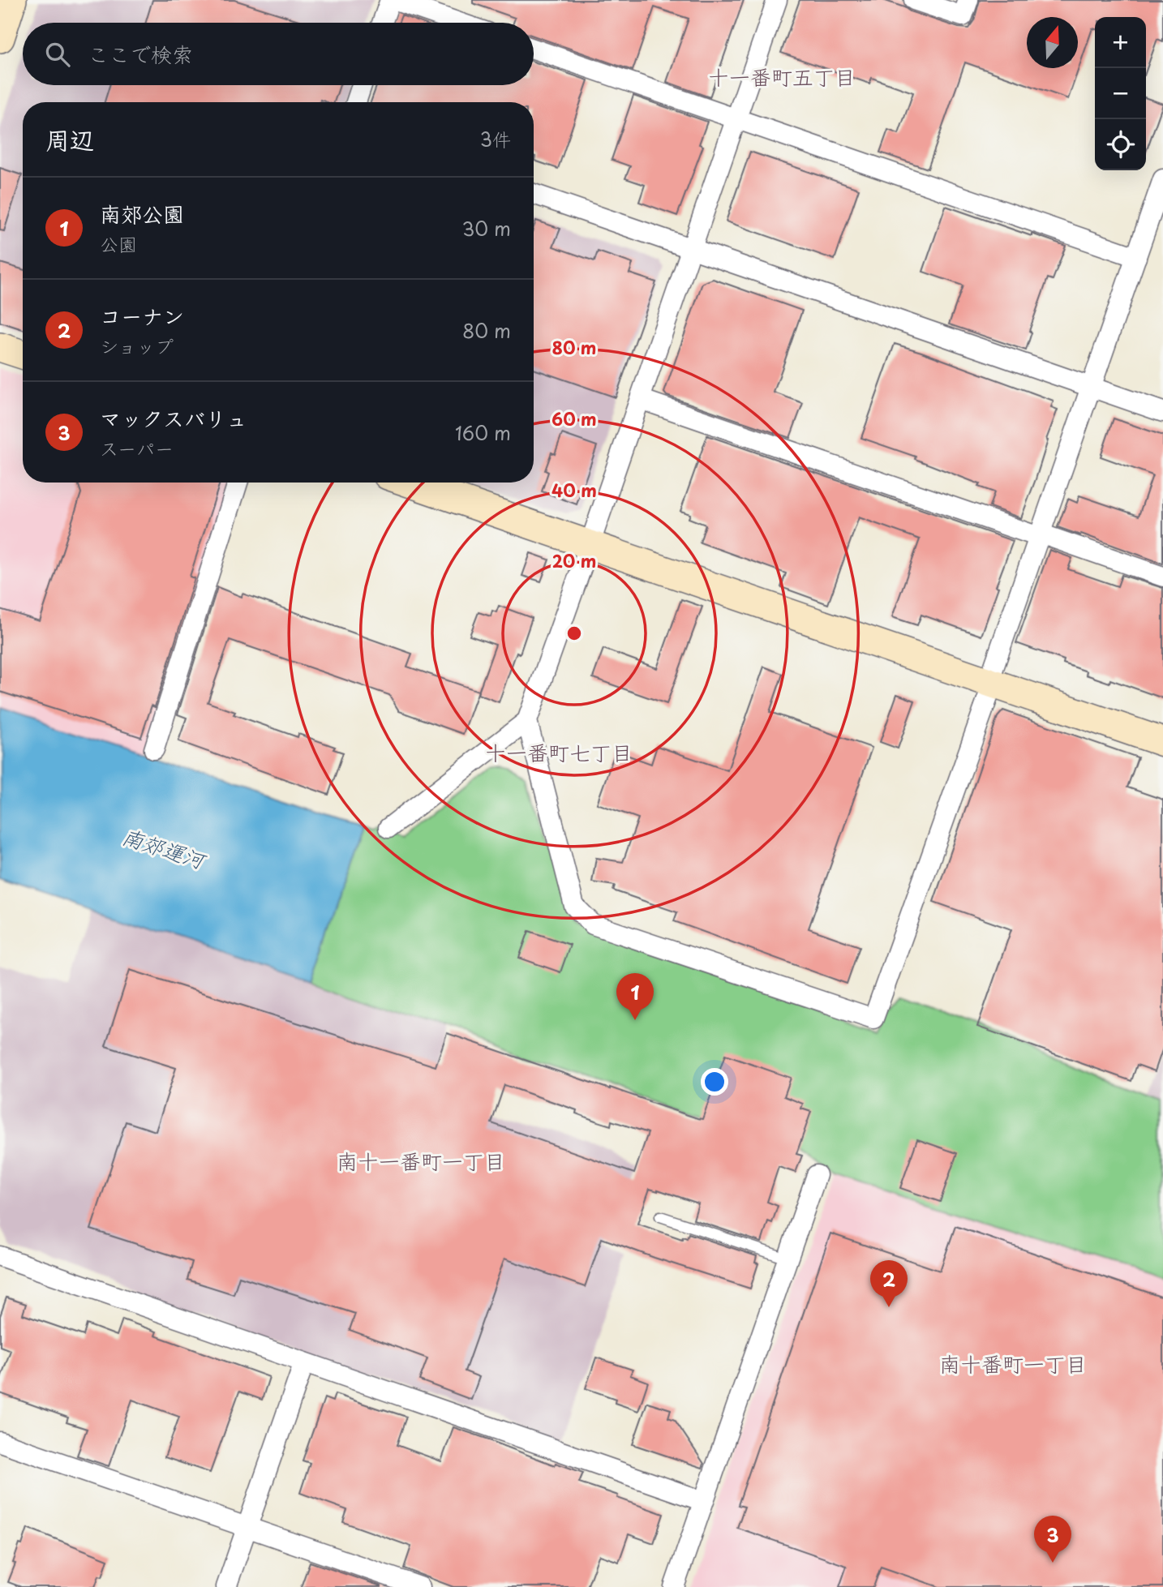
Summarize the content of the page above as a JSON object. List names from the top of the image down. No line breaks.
{"districts":["十一番町五丁目","十一番町七丁目","南十一番町一丁目","南十番町一丁目"],"water":["南郊運河"],"north":"top","page":{"map_buttons":["+","−"],"search":"ここで検索","heading":["周辺","3件"],"list":[{"mark":"1","name":"南郊公園","note":"公園","value":"30 m"},{"mark":"2","name":"コーナン","note":"ショップ","value":"80 m"},{"mark":"3","name":"マックスバリュ","note":"スーパー","value":"160 m"}],"pins":["1","2","3"]},"rings":["80 m","60 m","40 m","20 m"]}
